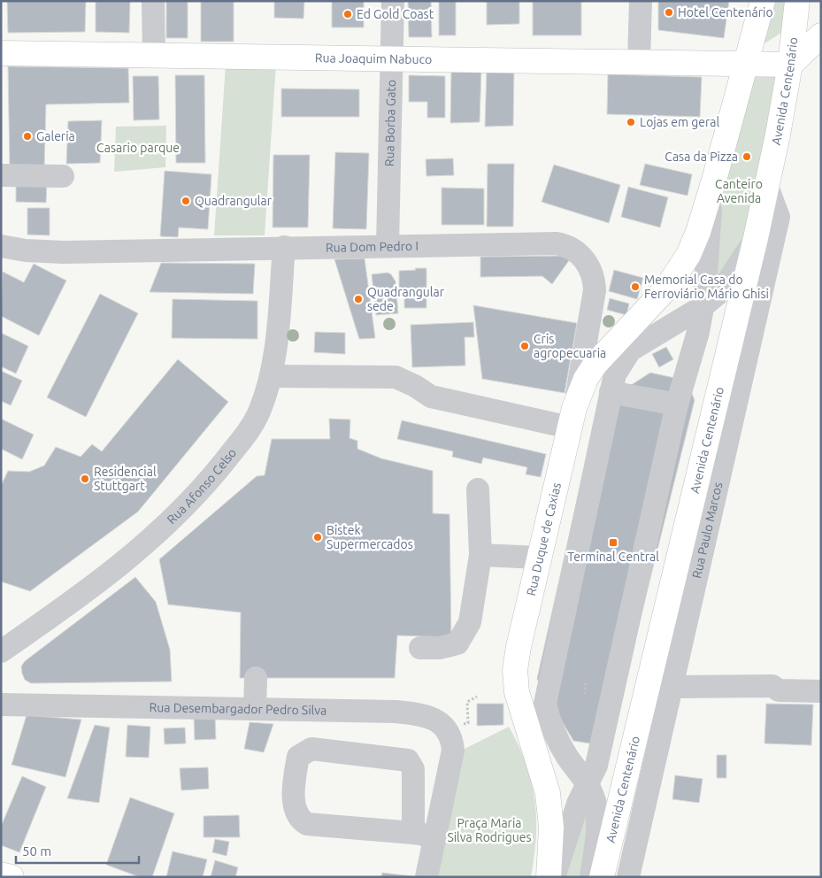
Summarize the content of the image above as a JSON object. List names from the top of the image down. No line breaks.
{"streets":{"main road":["Rua Joaquim Nabuco","Avenida Centenário","Rua Duque de Caxias"],"street":["Rua Borba Gato","Rua Dom Pedro I","Rua Afonso Celso","Rua Paulo Marcos","Rua Desembargador Pedro Silva"]},"crossings":[["Rua Joaquim Nabuco","Avenida Centenário"],["Rua Joaquim Nabuco","Rua Borba Gato"],["Avenida Centenário","Rua Paulo Marcos"],["Rua Borba Gato","Rua Dom Pedro I"],["Rua Dom Pedro I","Rua Afonso Celso"],["Rua Dom Pedro I","Rua Duque de Caxias"]],"parks":["Casario parque","Canteiro Avenida","Praça Maria Silva Rodrigues"],"places":{"other":["Hotel Centenário","Ed Gold Coast","Lojas em geral","Galeria","Casa da Pizza","Quadrangular","Memorial Casa do Ferroviário Mário Ghisi","Quadrangular sede","Cris agropecuaria","Residencial Stuttgart","Bistek Supermercados"],"transit":["Terminal Central"]},"scale_bar":"50 m"}
